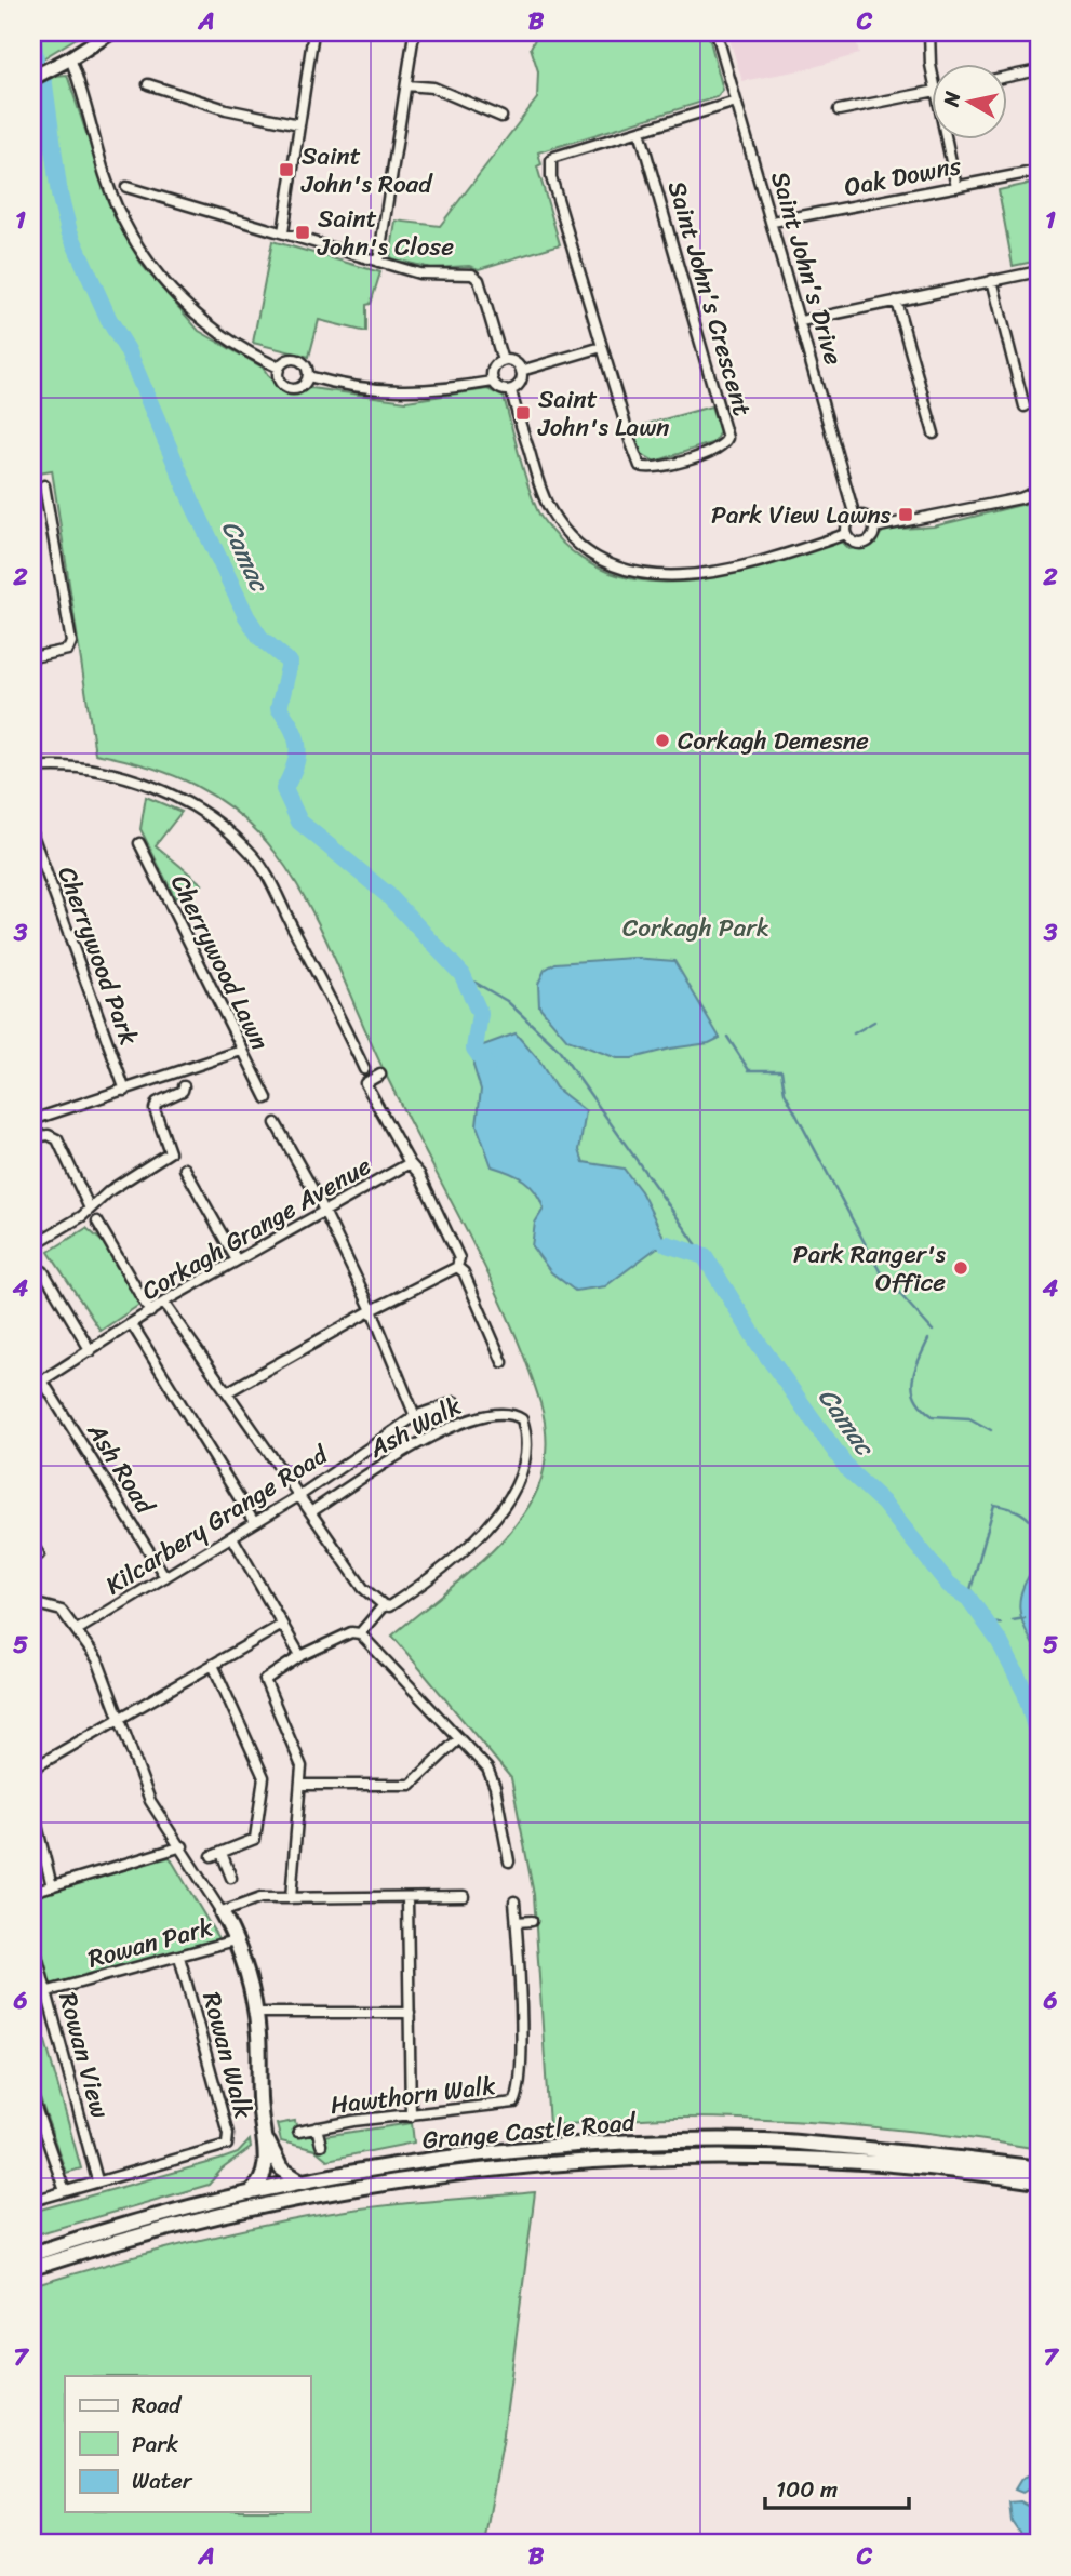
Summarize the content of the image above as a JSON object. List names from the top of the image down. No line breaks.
{"streets":{"main road":["Grange Castle Road"],"street":["Oak Downs","Saint John's Drive","Saint John's Crescent","Cherrywood Park","Cherrywood Lawn","Corkagh Grange Avenue","Ash Walk","Ash Road","Kilcarbery Grange Road","Rowan Park","Rowan View","Rowan Walk","Hawthorn Walk"]},"crossings":[["Oak Downs","Saint John's Drive"],["Saint John's Drive","Saint John's Crescent"],["Corkagh Grange Avenue","Ash Road"],["Ash Road","Kilcarbery Grange Road"],["Rowan Park","Rowan View"],["Rowan Park","Rowan Walk"],["Rowan View","Rowan Walk"]],"water":["Camac"],"parks":["Corkagh Park"],"places":{"transit":["Saint John's Road","Saint John's Close","Saint John's Lawn","Park View Lawns"],"other":["Corkagh Demesne","Park Ranger's Office"]},"legend":["Road","Park","Water"],"scale_bar":"100 m","north":"left","grid":{"columns":["A","B","C"],"rows":["1","2","3","4","5","6","7"]}}
